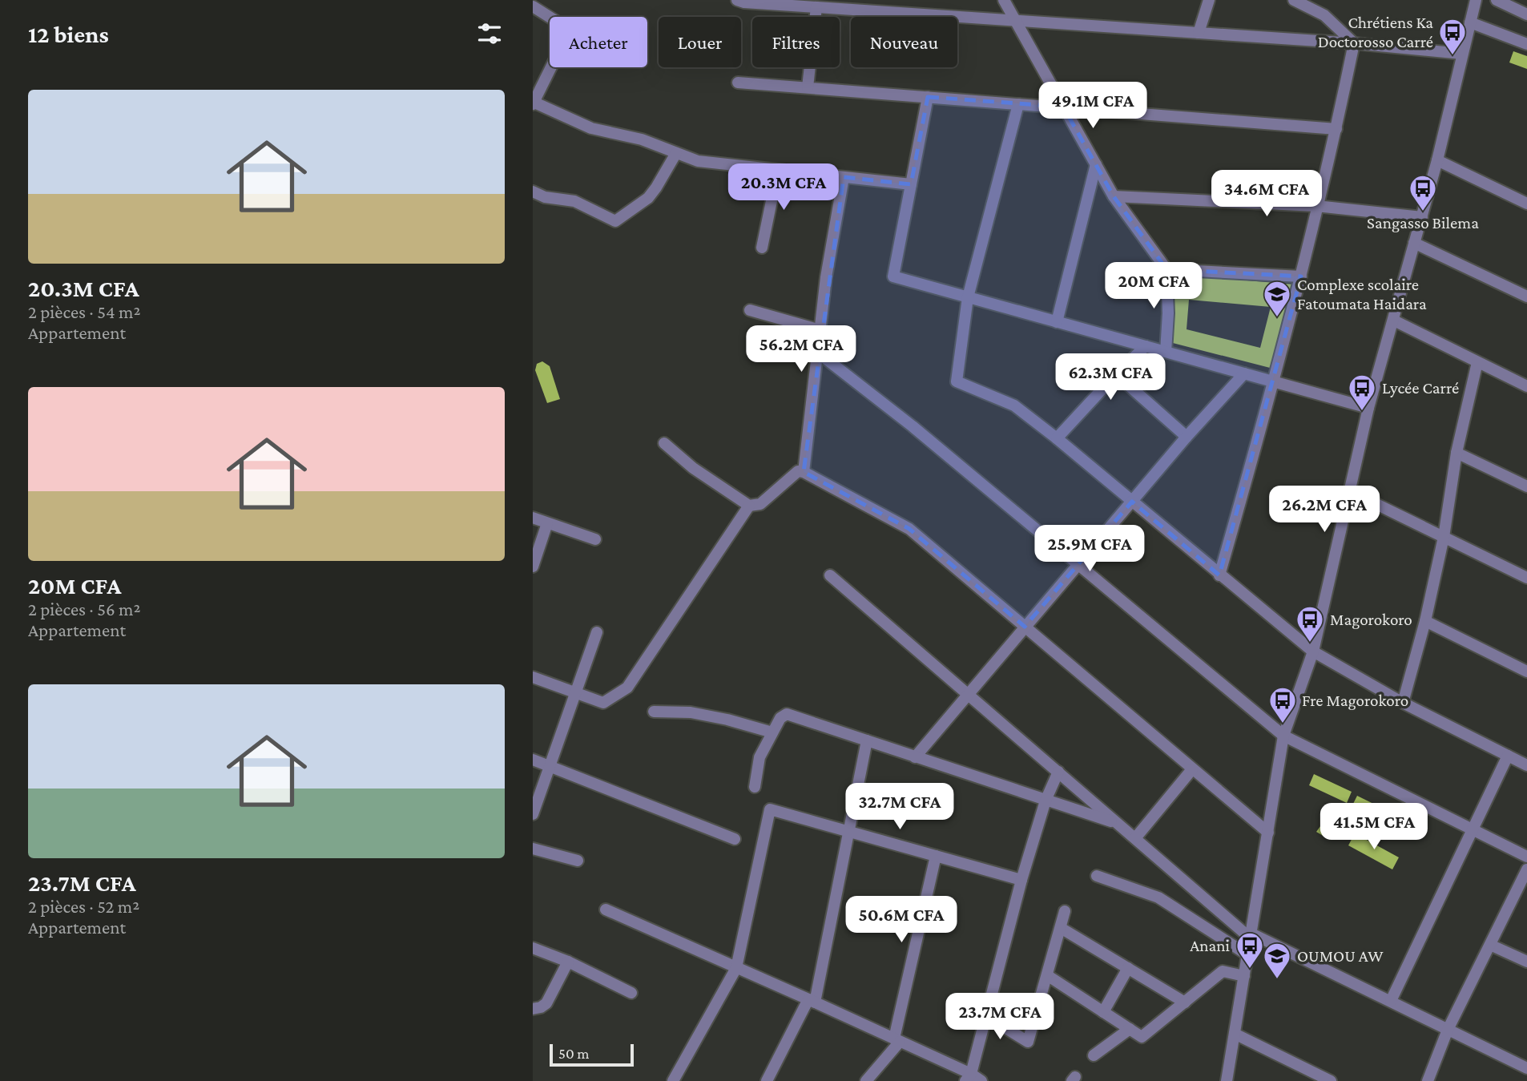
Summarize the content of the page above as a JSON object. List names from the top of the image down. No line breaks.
{"places":{"bus stop":["Chrétiens Ka Doctorosso Carré","Sangasso Bilema","Lycée Carré","Magorokoro","Fre Magorokoro","Anani"],"school or university":["Complexe scolaire Fatoumata Haidara","OUMOU AW"]},"scale_bar":"50 m","page":{"heading":"12 biens","chip":["Acheter","Louer","Filtres","Nouveau"],"list":[{"name":"20.3M CFA","note":"2 pièces · 54 m² · Appartement"},{"name":"20M CFA","note":"2 pièces · 56 m² · Appartement"},{"name":"23.7M CFA","note":"2 pièces · 52 m² · Appartement"}],"price":["49.1M CFA","20.3M CFA","34.6M CFA","20M CFA","56.2M CFA","62.3M CFA","26.2M CFA","25.9M CFA","32.7M CFA","41.5M CFA","50.6M CFA","23.7M CFA"],"scale":"50 m"}}
